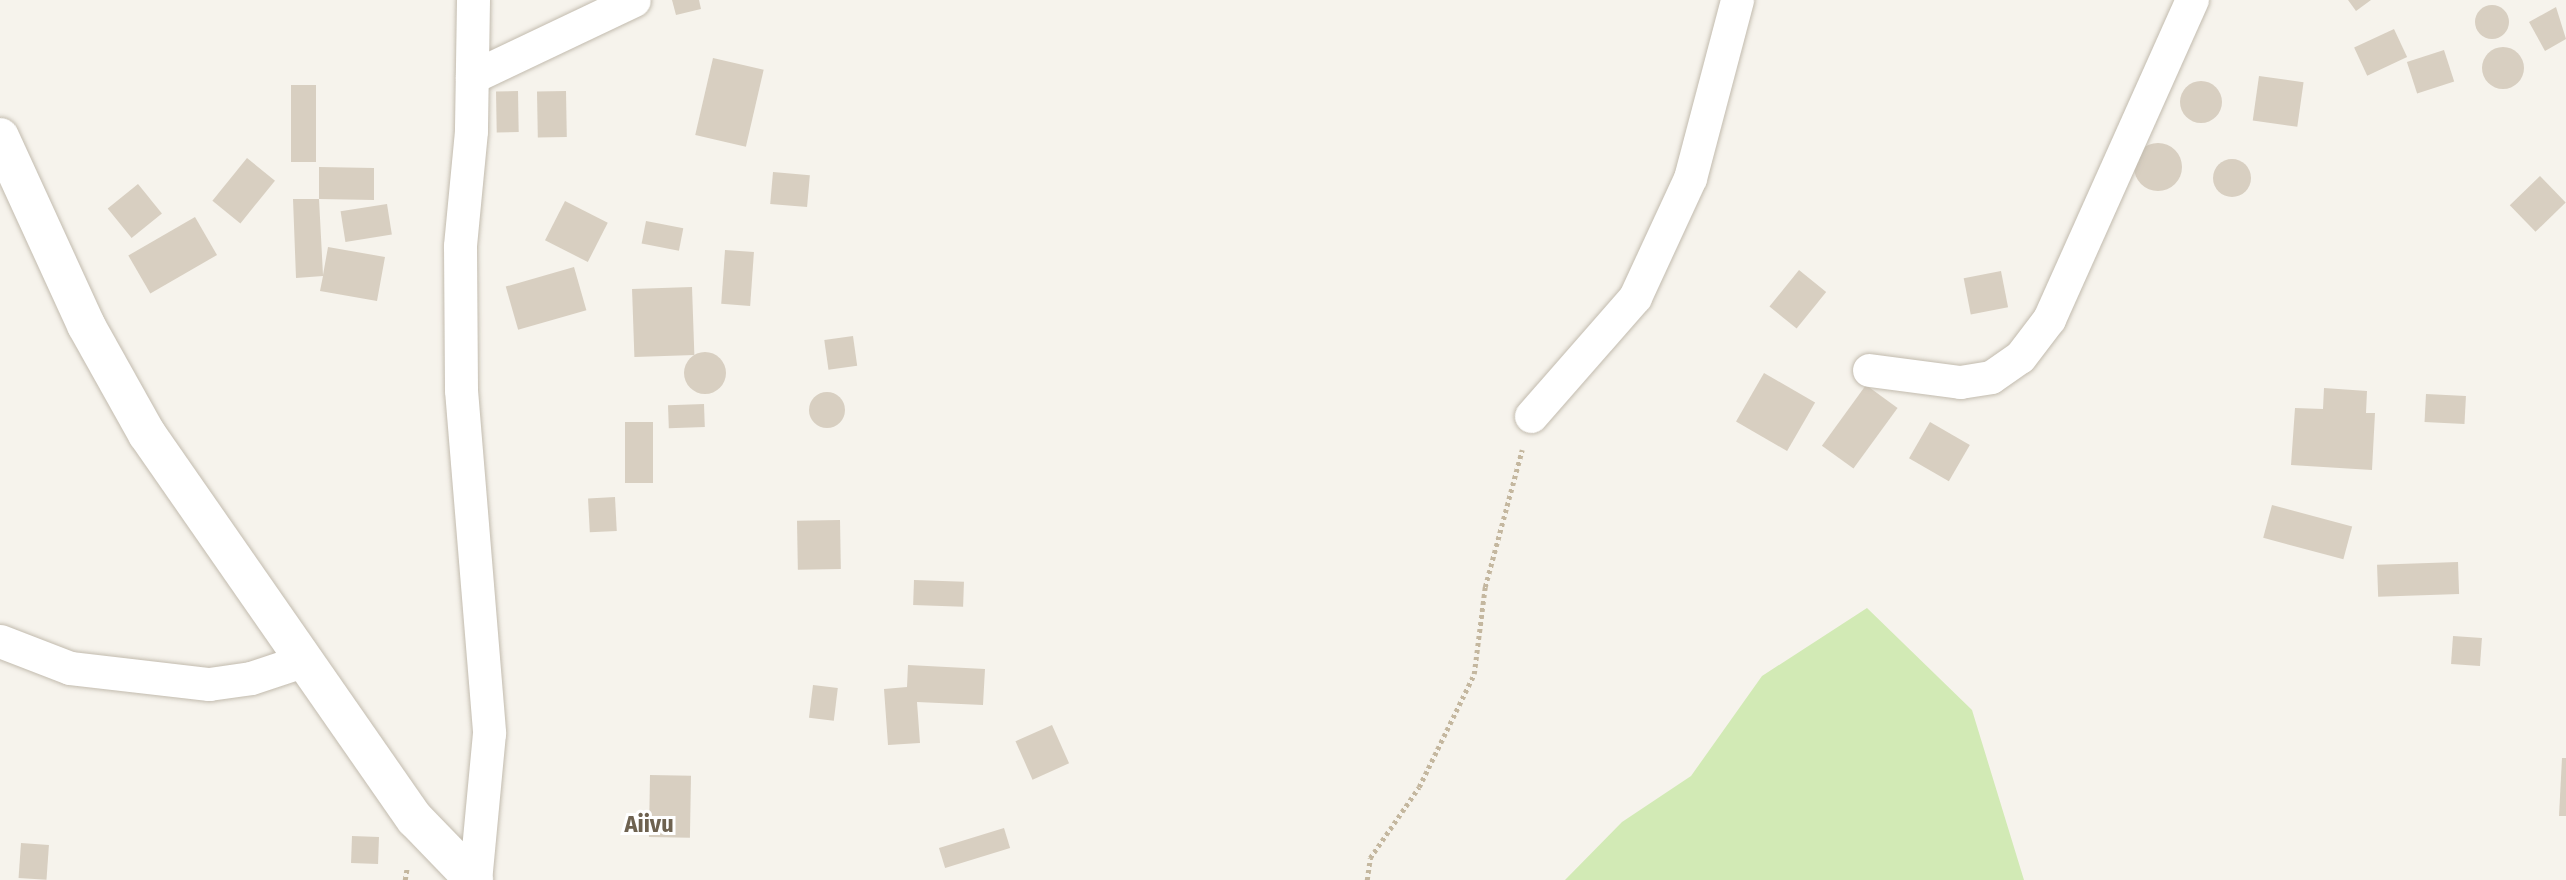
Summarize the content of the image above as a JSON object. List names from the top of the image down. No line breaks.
{"districts":["Aiivu"]}
